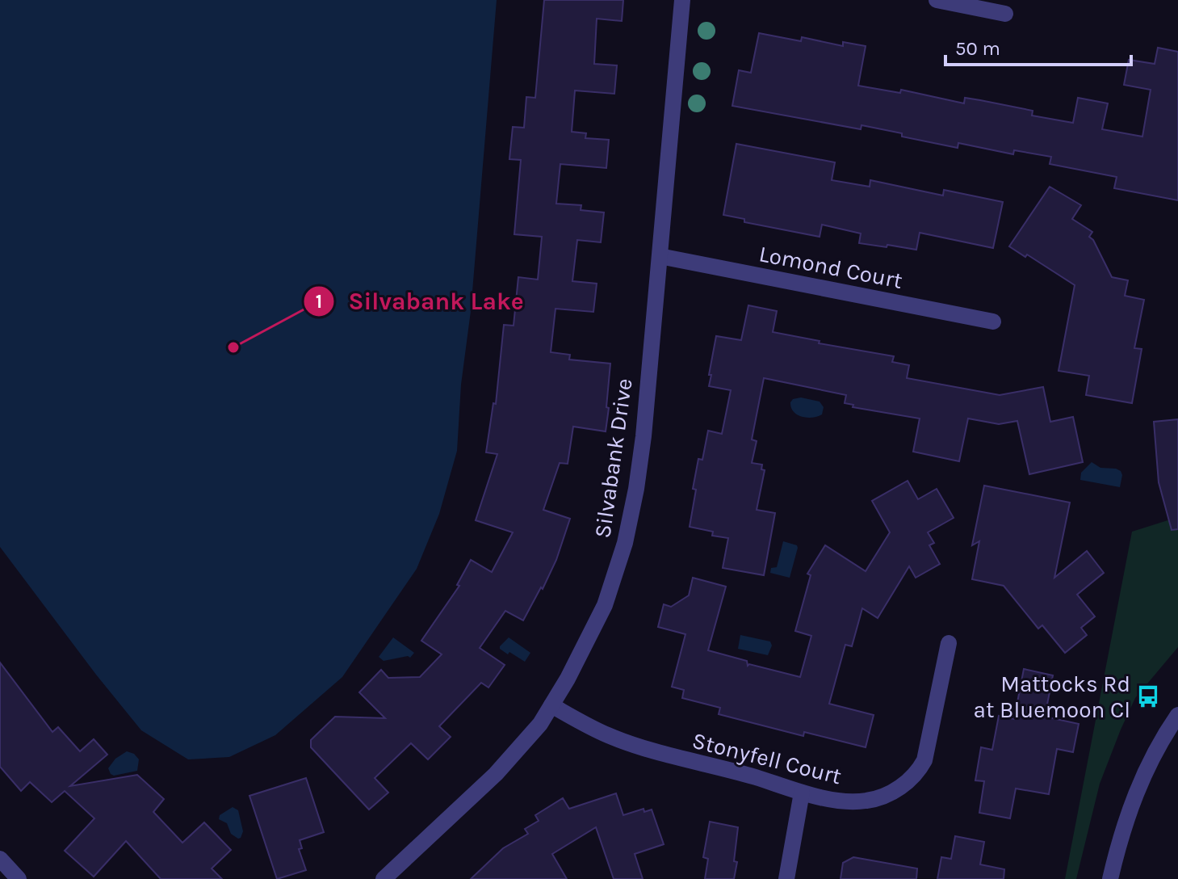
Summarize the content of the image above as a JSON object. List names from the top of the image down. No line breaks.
{"streets":{"street":["Lomond Court","Silvabank Drive","Stonyfell Court"]},"crossings":[["Lomond Court","Silvabank Drive"],["Silvabank Drive","Stonyfell Court"]],"places":{"other":["Silvabank Lake"],"bus stop":["Mattocks Rd at Bluemoon Cl"]},"scale_bar":"50 m"}
